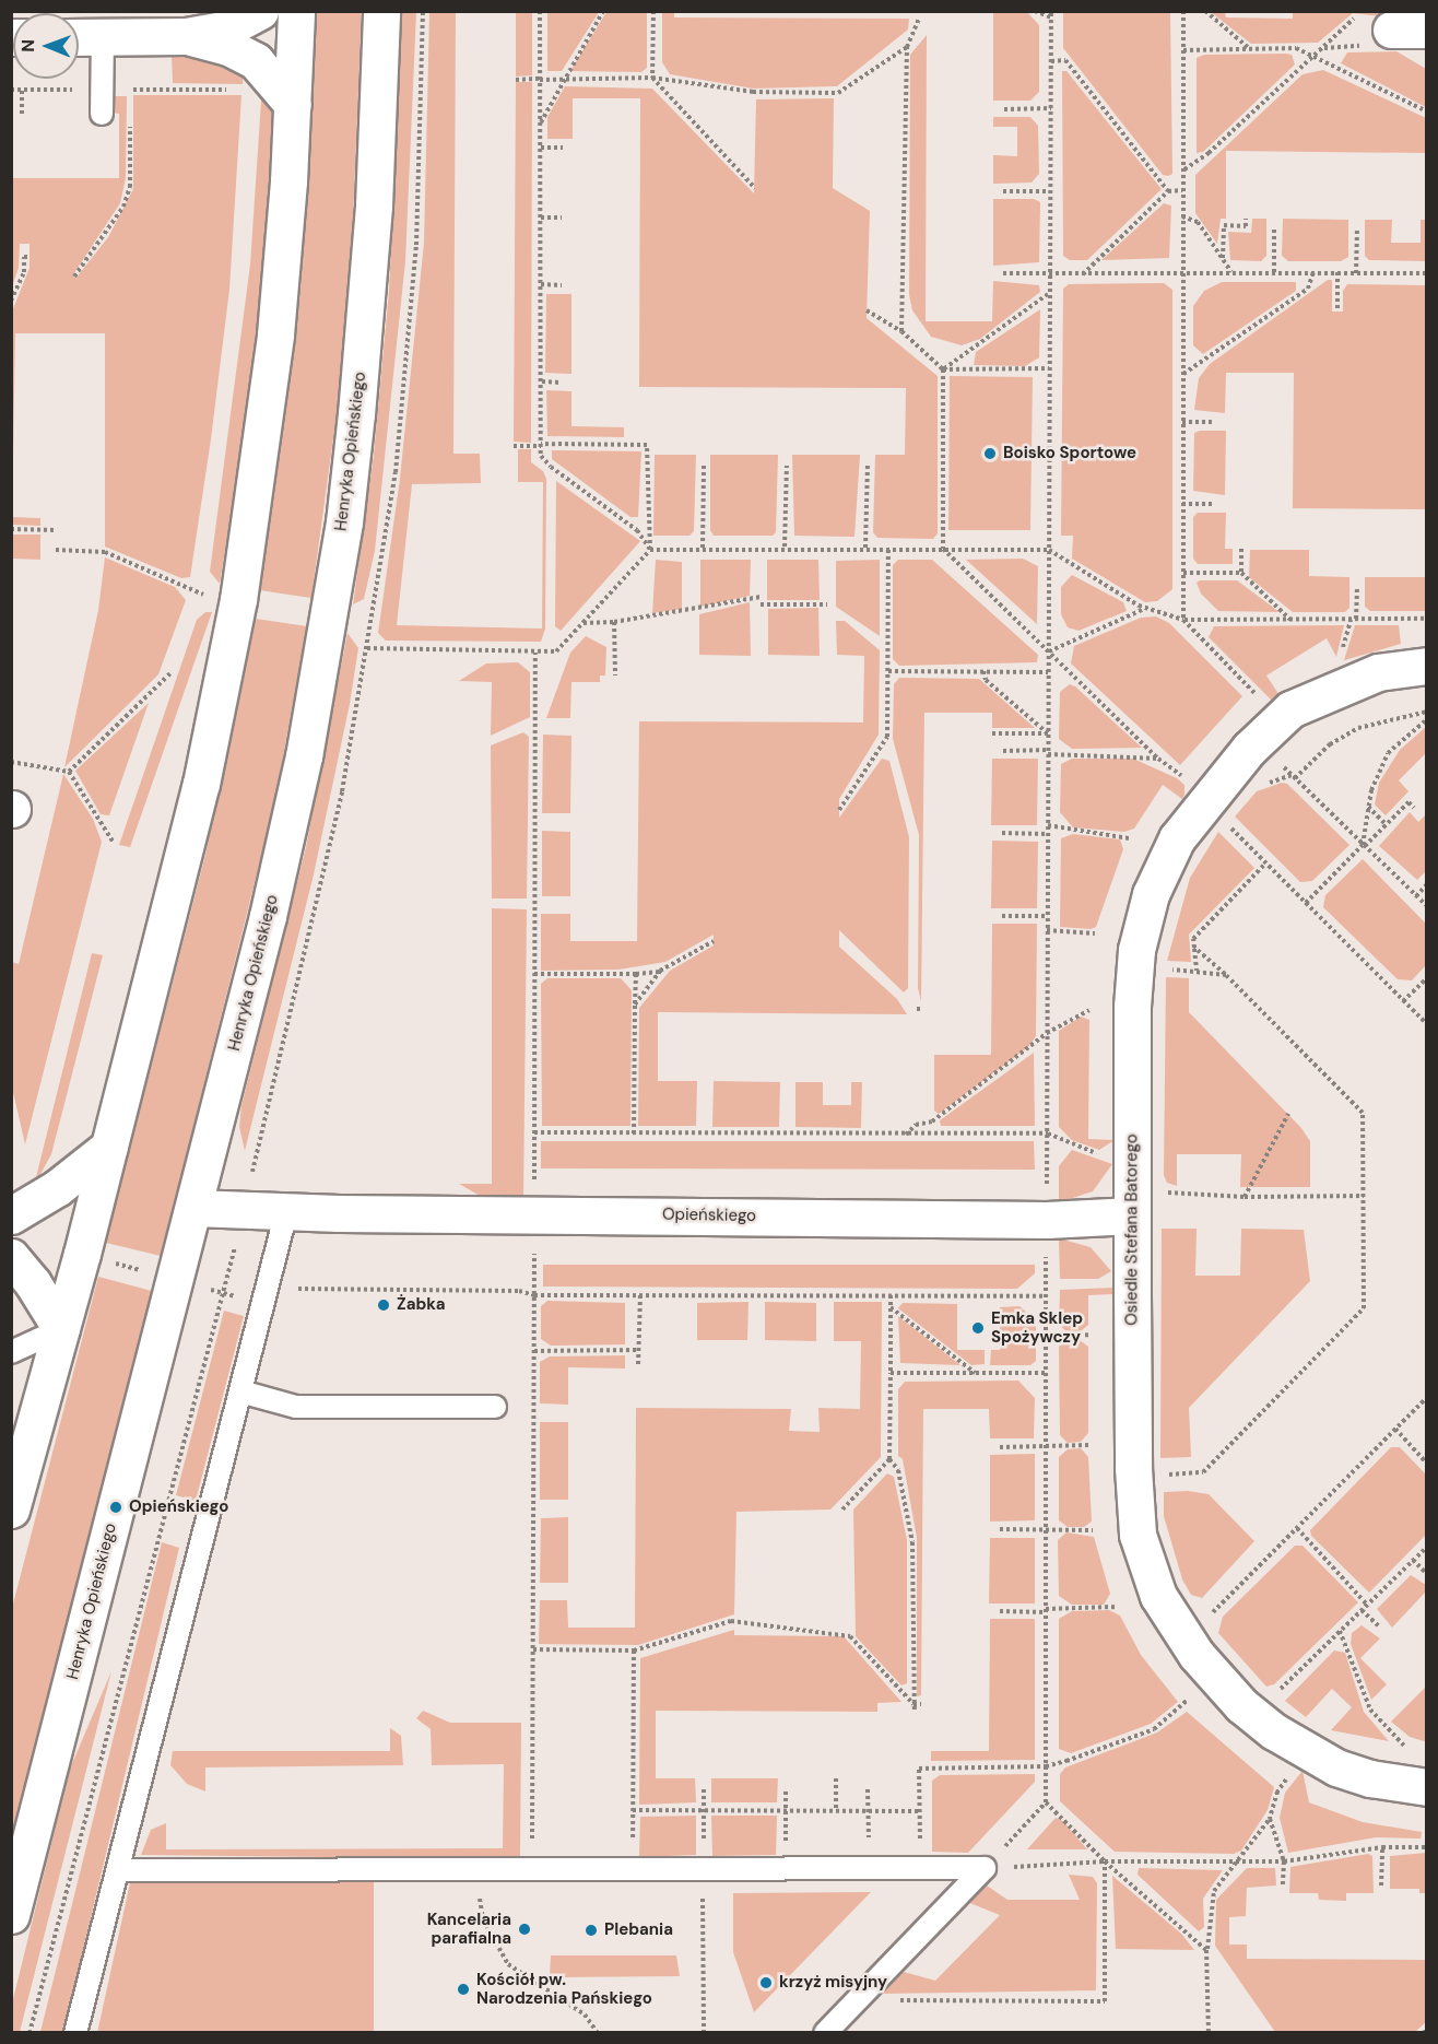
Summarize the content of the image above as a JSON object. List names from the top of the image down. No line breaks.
{"streets":{"street":["Henryka Opieńskiego","Opieńskiego","Osiedle Stefana Batorego"]},"crossings":[["Henryka Opieńskiego","Opieńskiego"],["Opieńskiego","Osiedle Stefana Batorego"]],"places":["Boisko Sportowe","Żabka","Emka Sklep Spożywczy","Opieńskiego","Kancelaria parafialna","Plebania","krzyż misyjny","Kościół pw. Narodzenia Pańskiego"],"north":"left"}
